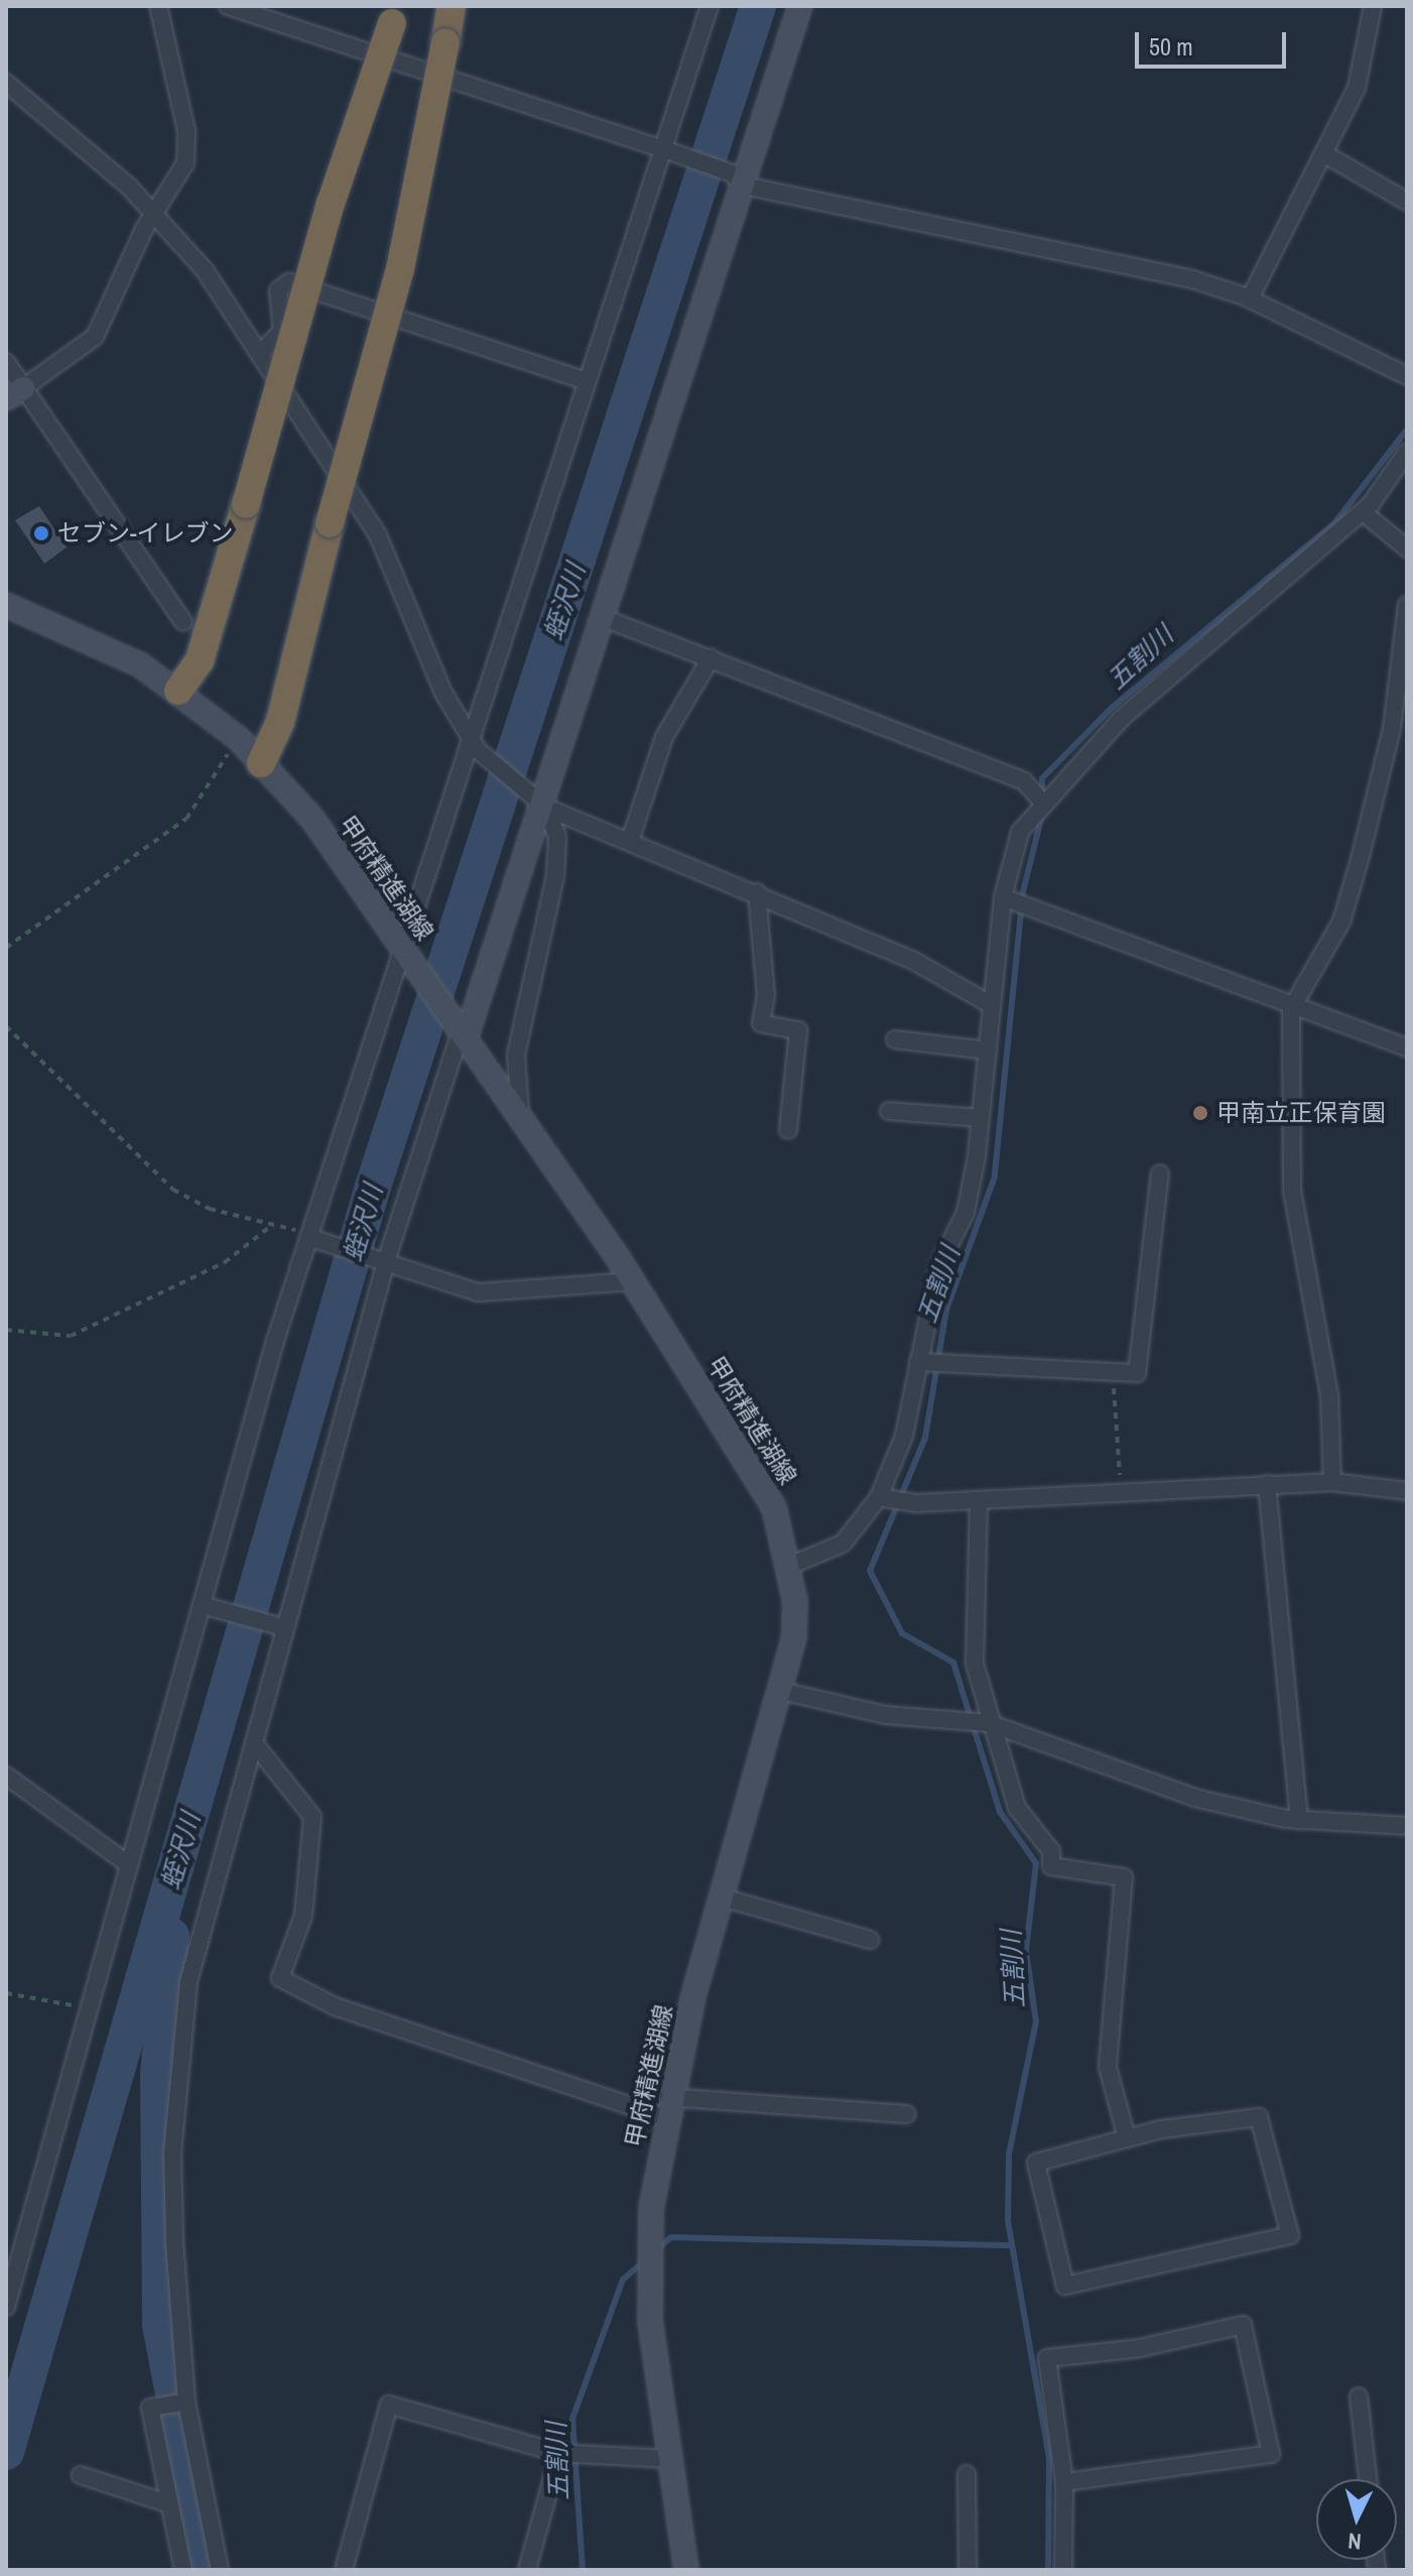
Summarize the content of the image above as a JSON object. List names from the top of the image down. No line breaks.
{"streets":{"main road":["甲府精進湖線"]},"water":["蛭沢川","五割川"],"places":["セブン-イレブン","甲南立正保育園"],"scale_bar":"50 m","north":"bottom"}
